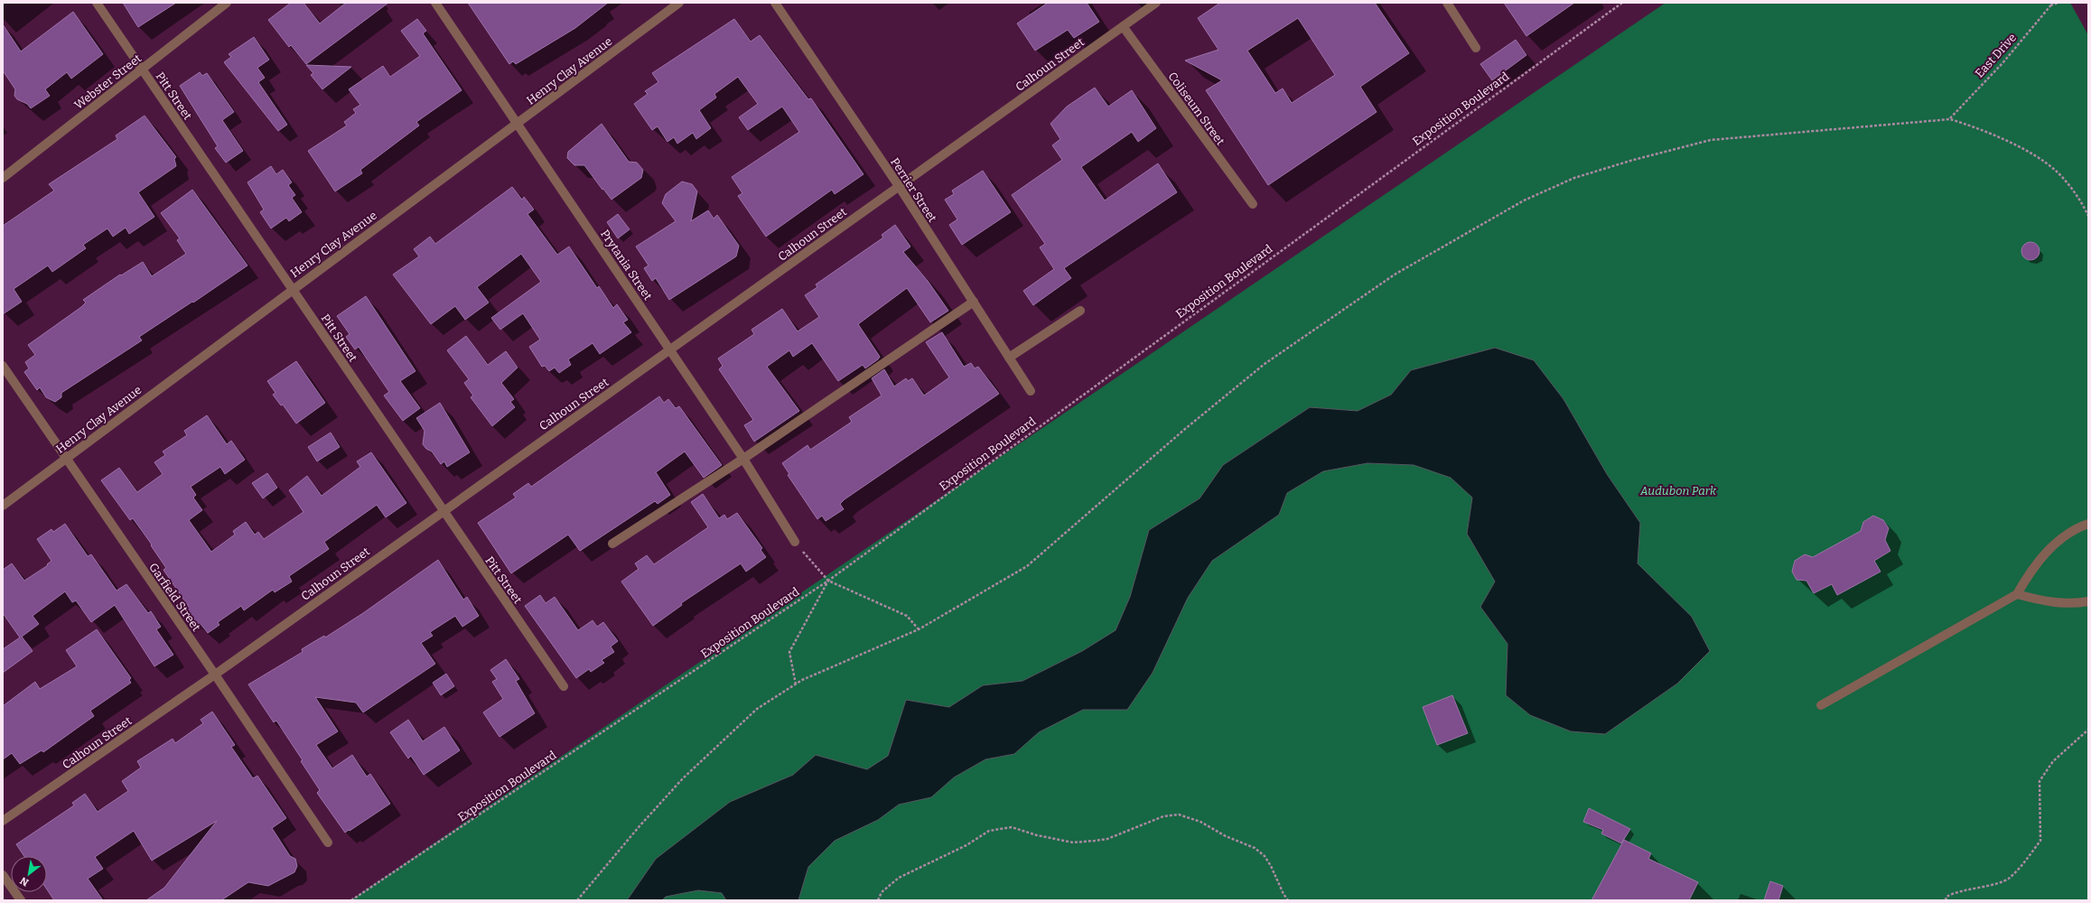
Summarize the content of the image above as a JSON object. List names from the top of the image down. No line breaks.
{"streets":{"street":["Calhoun Street","Henry Clay Avenue","Webster Street","Pitt Street","Coliseum Street","Perrier Street","Prytania Street","Garfield Street"],"path":["East Drive","Exposition Boulevard"]},"crossings":[["Calhoun Street","Pitt Street"],["Calhoun Street","Coliseum Street"],["Calhoun Street","Perrier Street"],["Calhoun Street","Prytania Street"],["Calhoun Street","Garfield Street"],["Henry Clay Avenue","Pitt Street"],["Henry Clay Avenue","Prytania Street"],["Henry Clay Avenue","Garfield Street"],["Webster Street","Pitt Street"]],"parks":["Audubon Park"],"north":"bottom left"}
